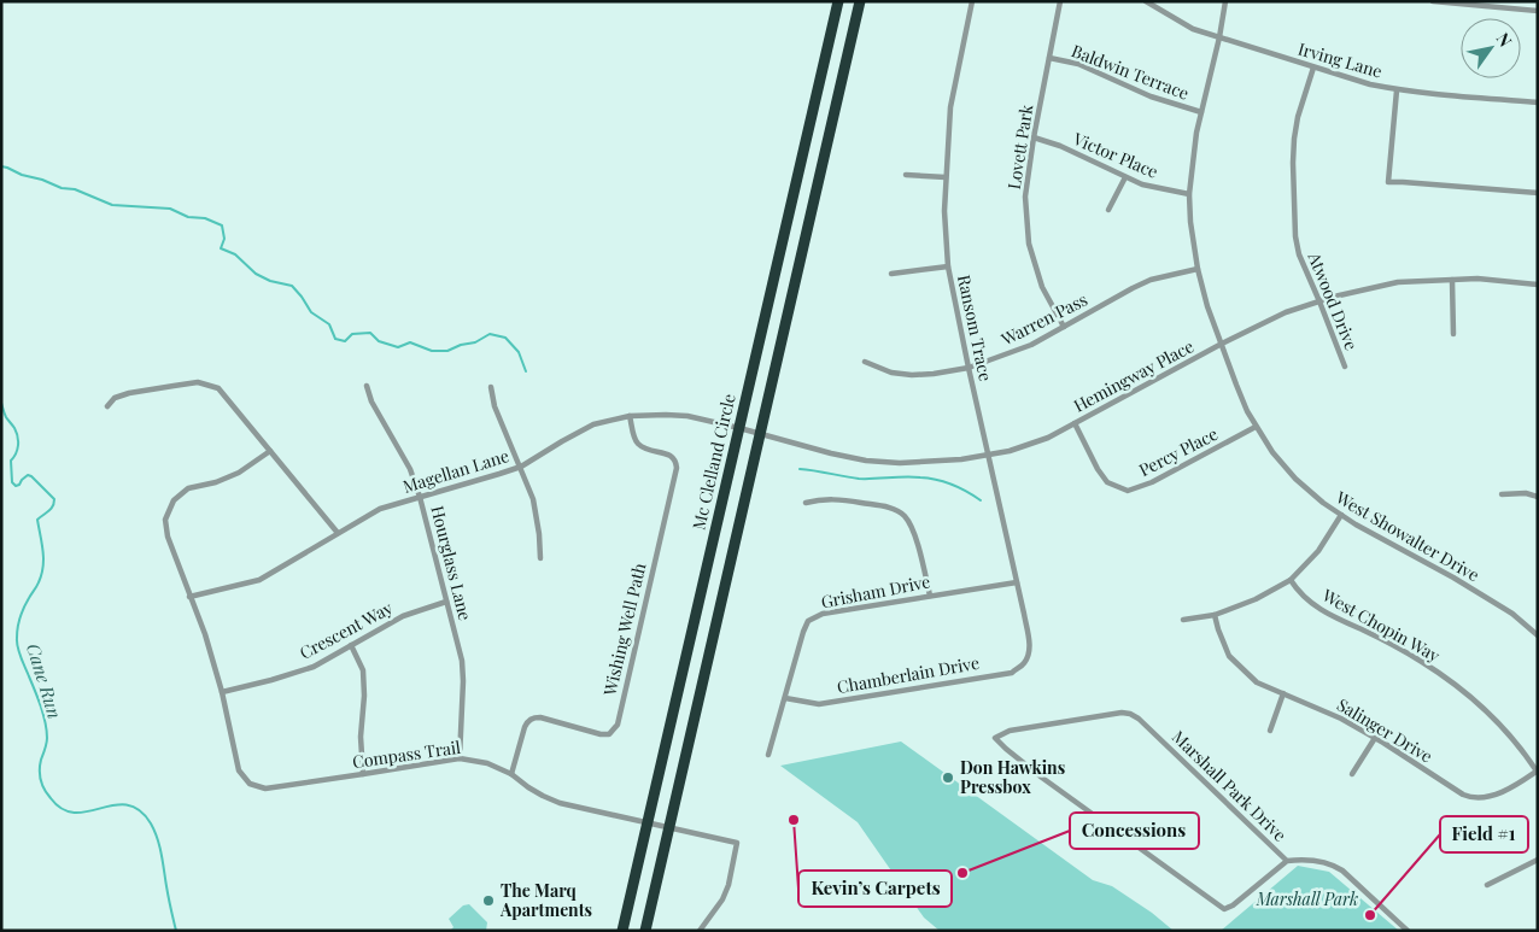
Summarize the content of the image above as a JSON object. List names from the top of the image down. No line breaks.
{"streets":{"highway":["Mc Clelland Circle"],"street":["Irving Lane","Baldwin Terrace","Lovett Park","Victor Place","Atwood Drive","Warren Pass","Ransom Trace","Hemingway Place","Percy Place","Magellan Lane","West Showalter Drive","Hourglass Lane","Grisham Drive","West Chopin Way","Wishing Well Path","Crescent Way","Chamberlain Drive","Salinger Drive","Compass Trail","Marshall Park Drive"]},"crossings":[["Irving Lane","Atwood Drive"],["Irving Lane","West Showalter Drive"],["Baldwin Terrace","Lovett Park"],["Baldwin Terrace","West Showalter Drive"],["Lovett Park","Victor Place"],["Lovett Park","Warren Pass"],["Victor Place","West Showalter Drive"],["Atwood Drive","Hemingway Place"],["Warren Pass","Ransom Trace"],["Warren Pass","West Showalter Drive"],["Ransom Trace","Hemingway Place"],["Ransom Trace","Grisham Drive"],["Ransom Trace","Chamberlain Drive"],["Hemingway Place","Percy Place"],["Hemingway Place","Mc Clelland Circle"],["Hemingway Place","Magellan Lane"],["Hemingway Place","West Showalter Drive"],["Percy Place","West Showalter Drive"],["Mc Clelland Circle","Magellan Lane"],["Mc Clelland Circle","Compass Trail"],["Magellan Lane","Hourglass Lane"],["Magellan Lane","Wishing Well Path"],["Hourglass Lane","Crescent Way"],["Hourglass Lane","Compass Trail"],["Grisham Drive","Chamberlain Drive"],["West Chopin Way","Salinger Drive"],["Wishing Well Path","Compass Trail"],["Crescent Way","Compass Trail"]],"water":["Cane Run"],"parks":["Marshall Park"],"places":["Don Hawkins Pressbox","Kevin’s Carpets","Concessions","The Marq Apartments","Field #1"],"north":"top right"}
